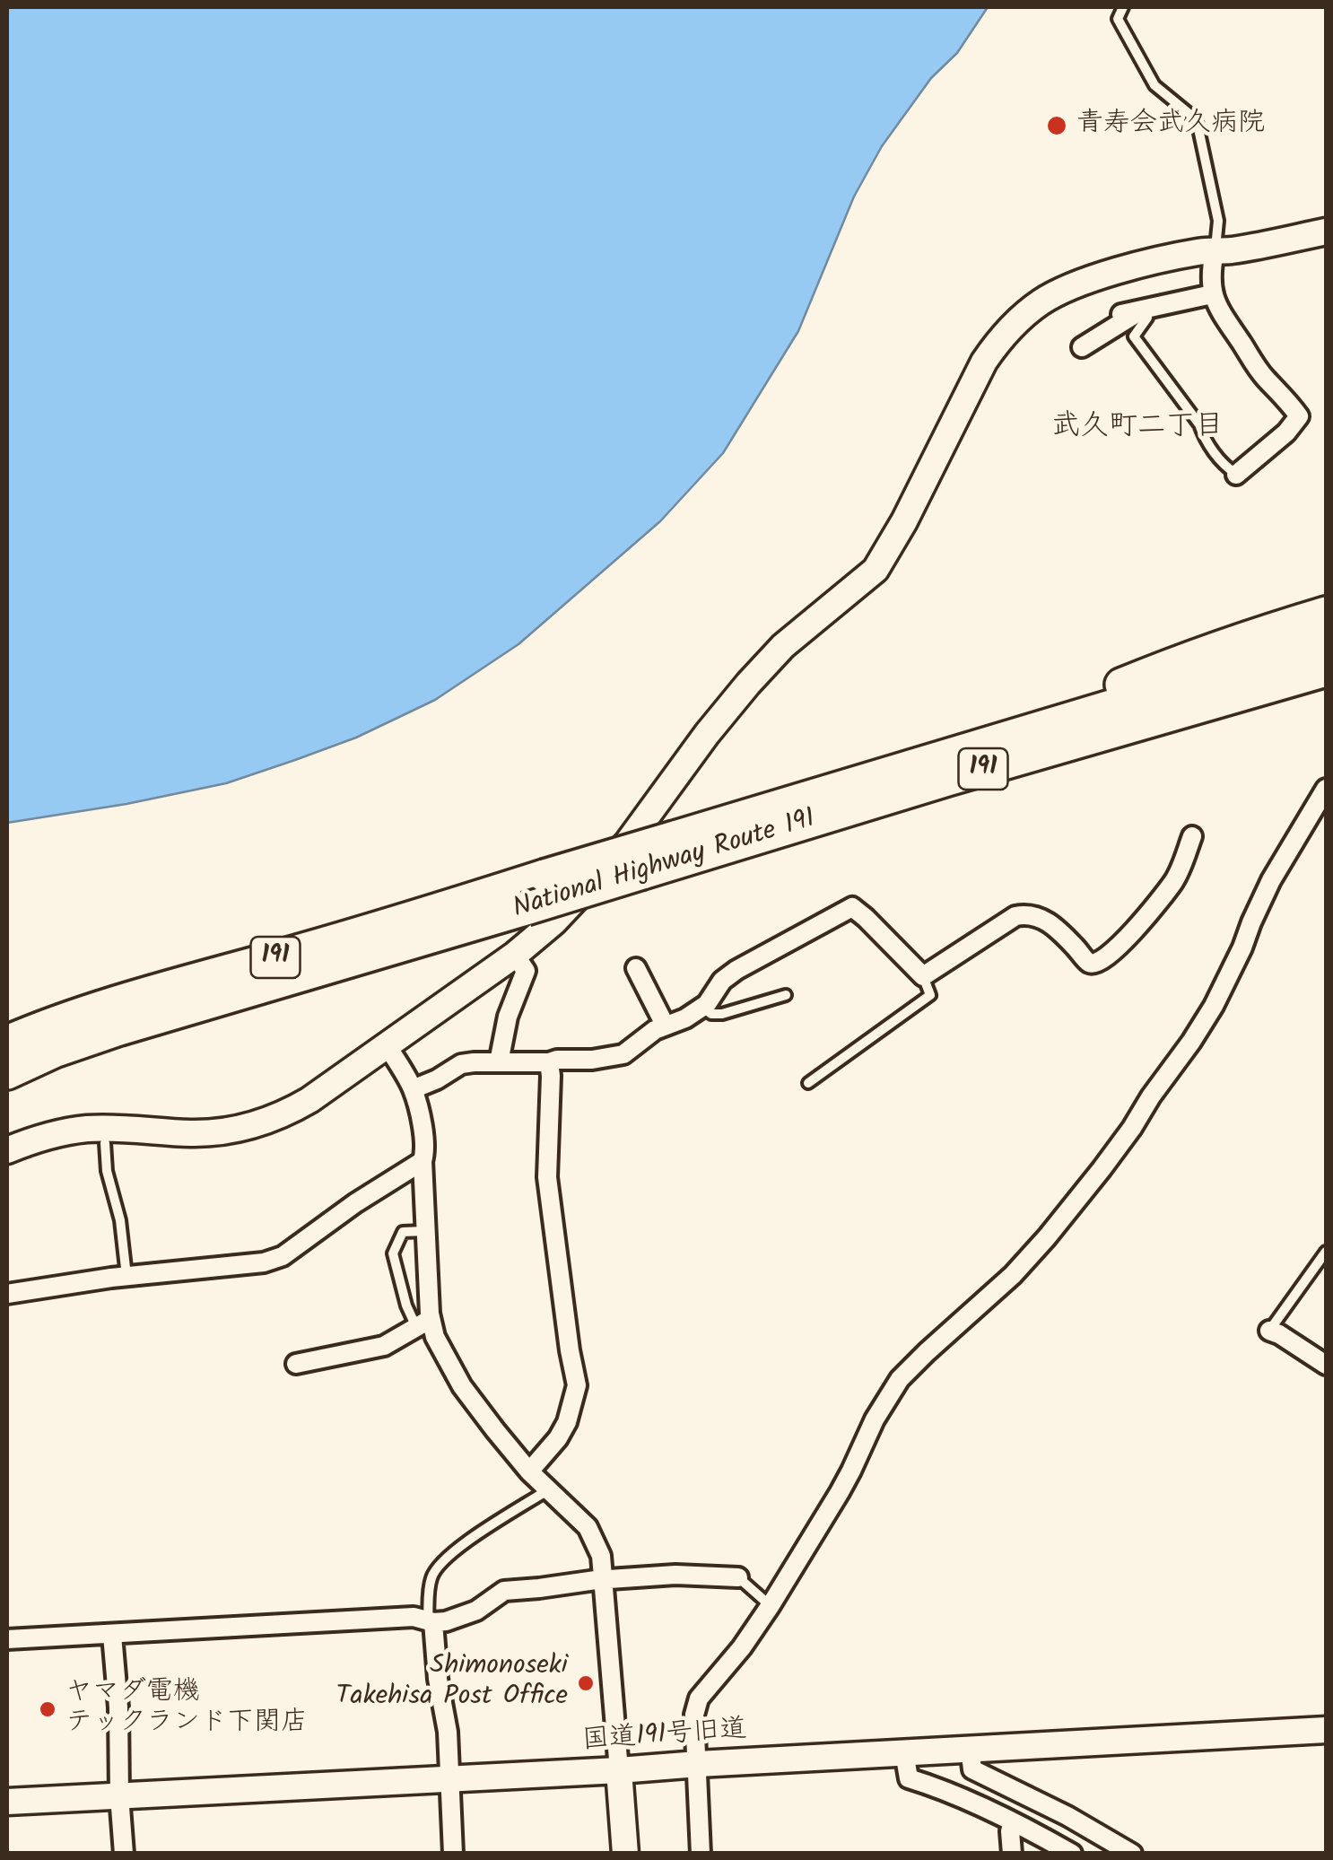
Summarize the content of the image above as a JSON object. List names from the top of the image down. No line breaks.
{"streets":{"highway":["191","National Highway Route 191"],"street":["国道191号旧道"]},"districts":["武久町二丁目"],"places":["青寿会武久病院","Shimonoseki Takehisa Post Office","ヤマダ電機 テックランド下関店"]}
